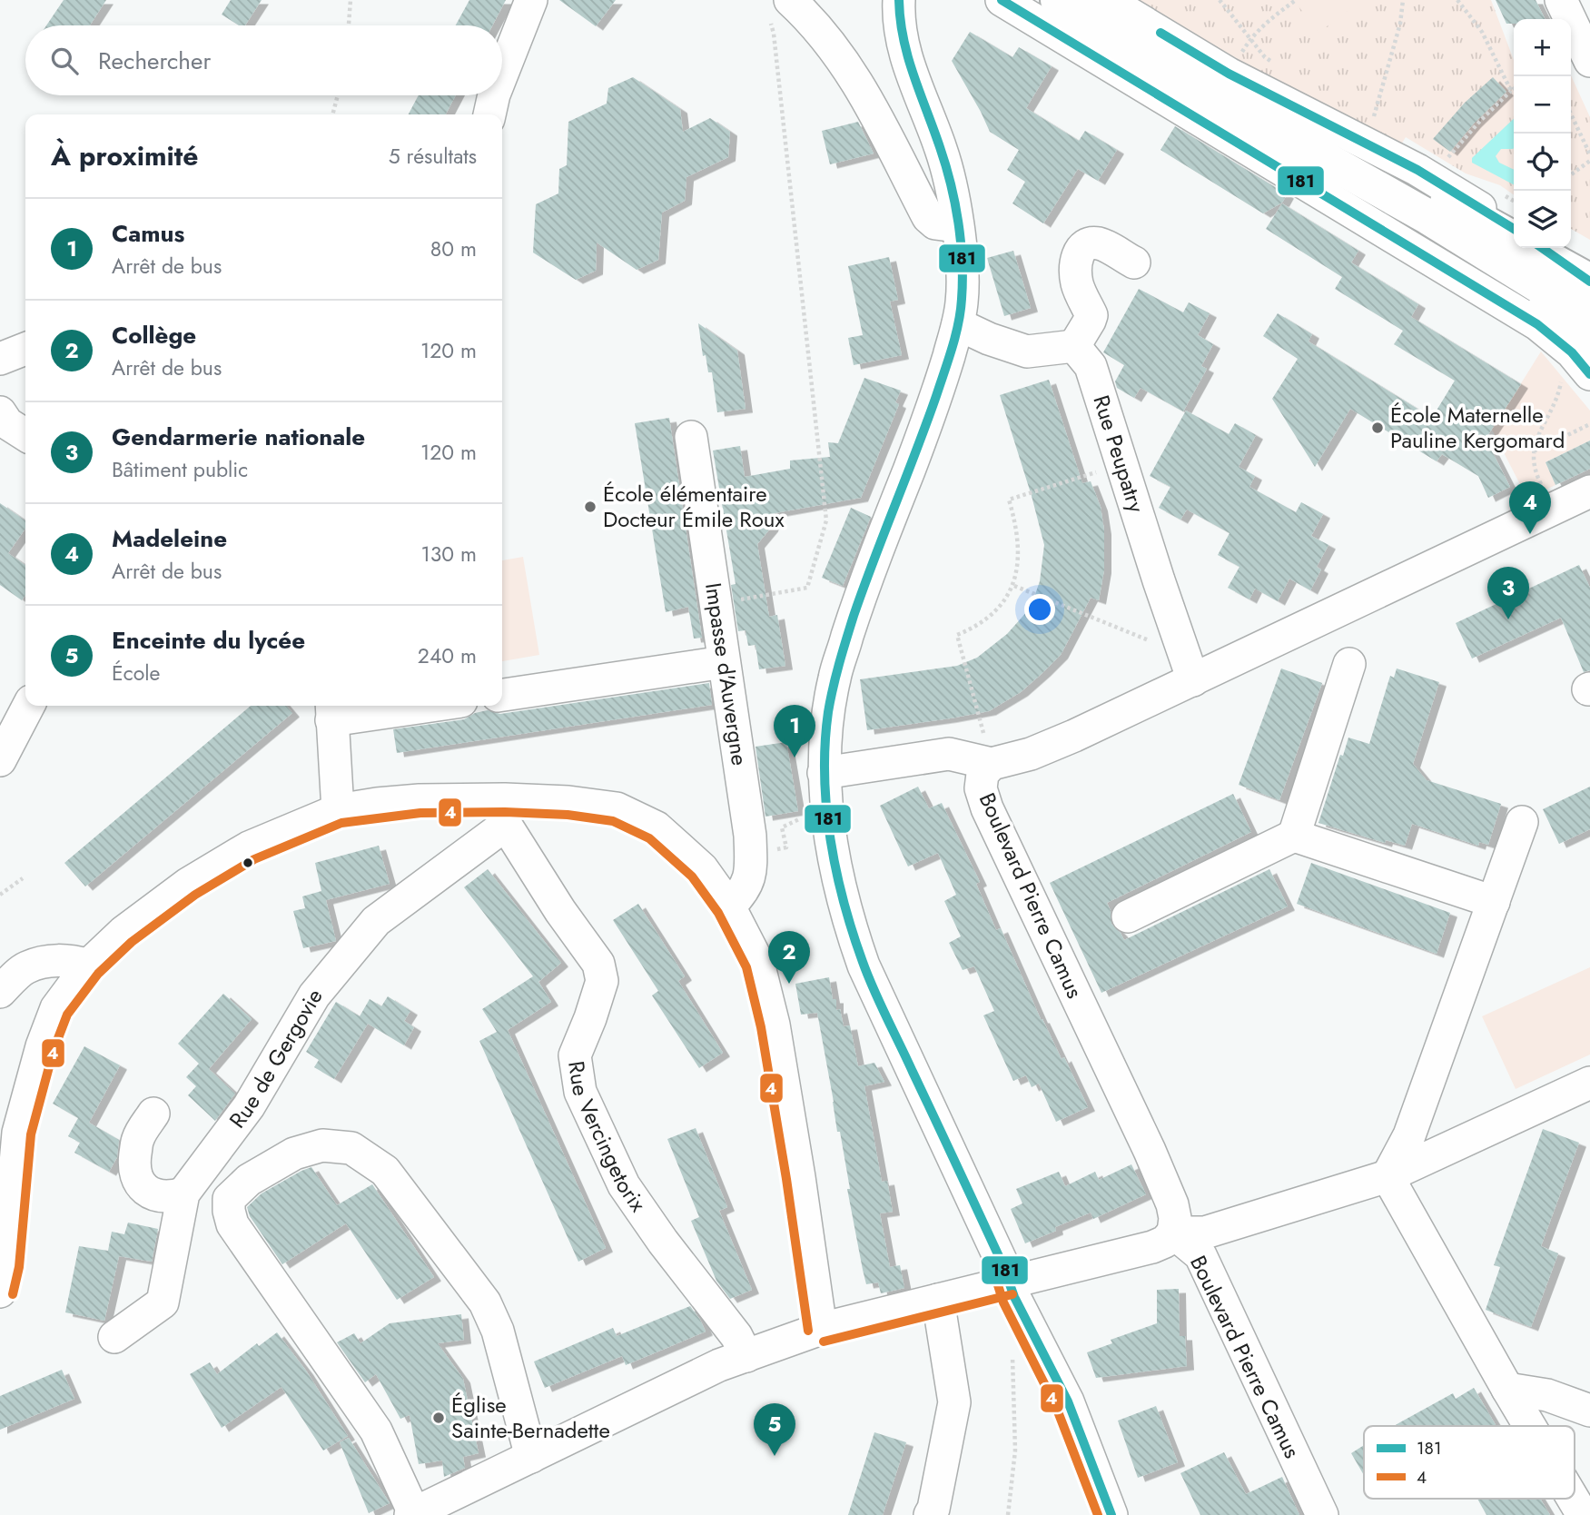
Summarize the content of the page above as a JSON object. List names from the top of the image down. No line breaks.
{"streets":{"street":["Rue Peupatry","Impasse d'Auvergne","Boulevard Pierre Camus","Rue de Gergovie","Rue Vercingetorix"]},"crossings":[["Rue Peupatry","Boulevard Pierre Camus"],["Rue de Gergovie","Rue Vercingetorix"]],"places":["École Maternelle Pauline Kergomard","École élémentaire Docteur Émile Roux","Église Sainte-Bernadette"],"lines":["transit line 181","transit line 4"],"legend":["181","4"],"page":{"map_buttons":["+","−"],"search":"Rechercher","heading":["À proximité","5 résultats"],"list":[{"mark":"1","name":"Camus","note":"Arrêt de bus","value":"80 m"},{"mark":"2","name":"Collège","note":"Arrêt de bus","value":"120 m"},{"mark":"3","name":"Gendarmerie nationale","note":"Bâtiment public","value":"120 m"},{"mark":"4","name":"Madeleine","note":"Arrêt de bus","value":"130 m"},{"mark":"5","name":"Enceinte du lycée","note":"École","value":"240 m"}],"pins":["4","3","1","2","5"]}}
